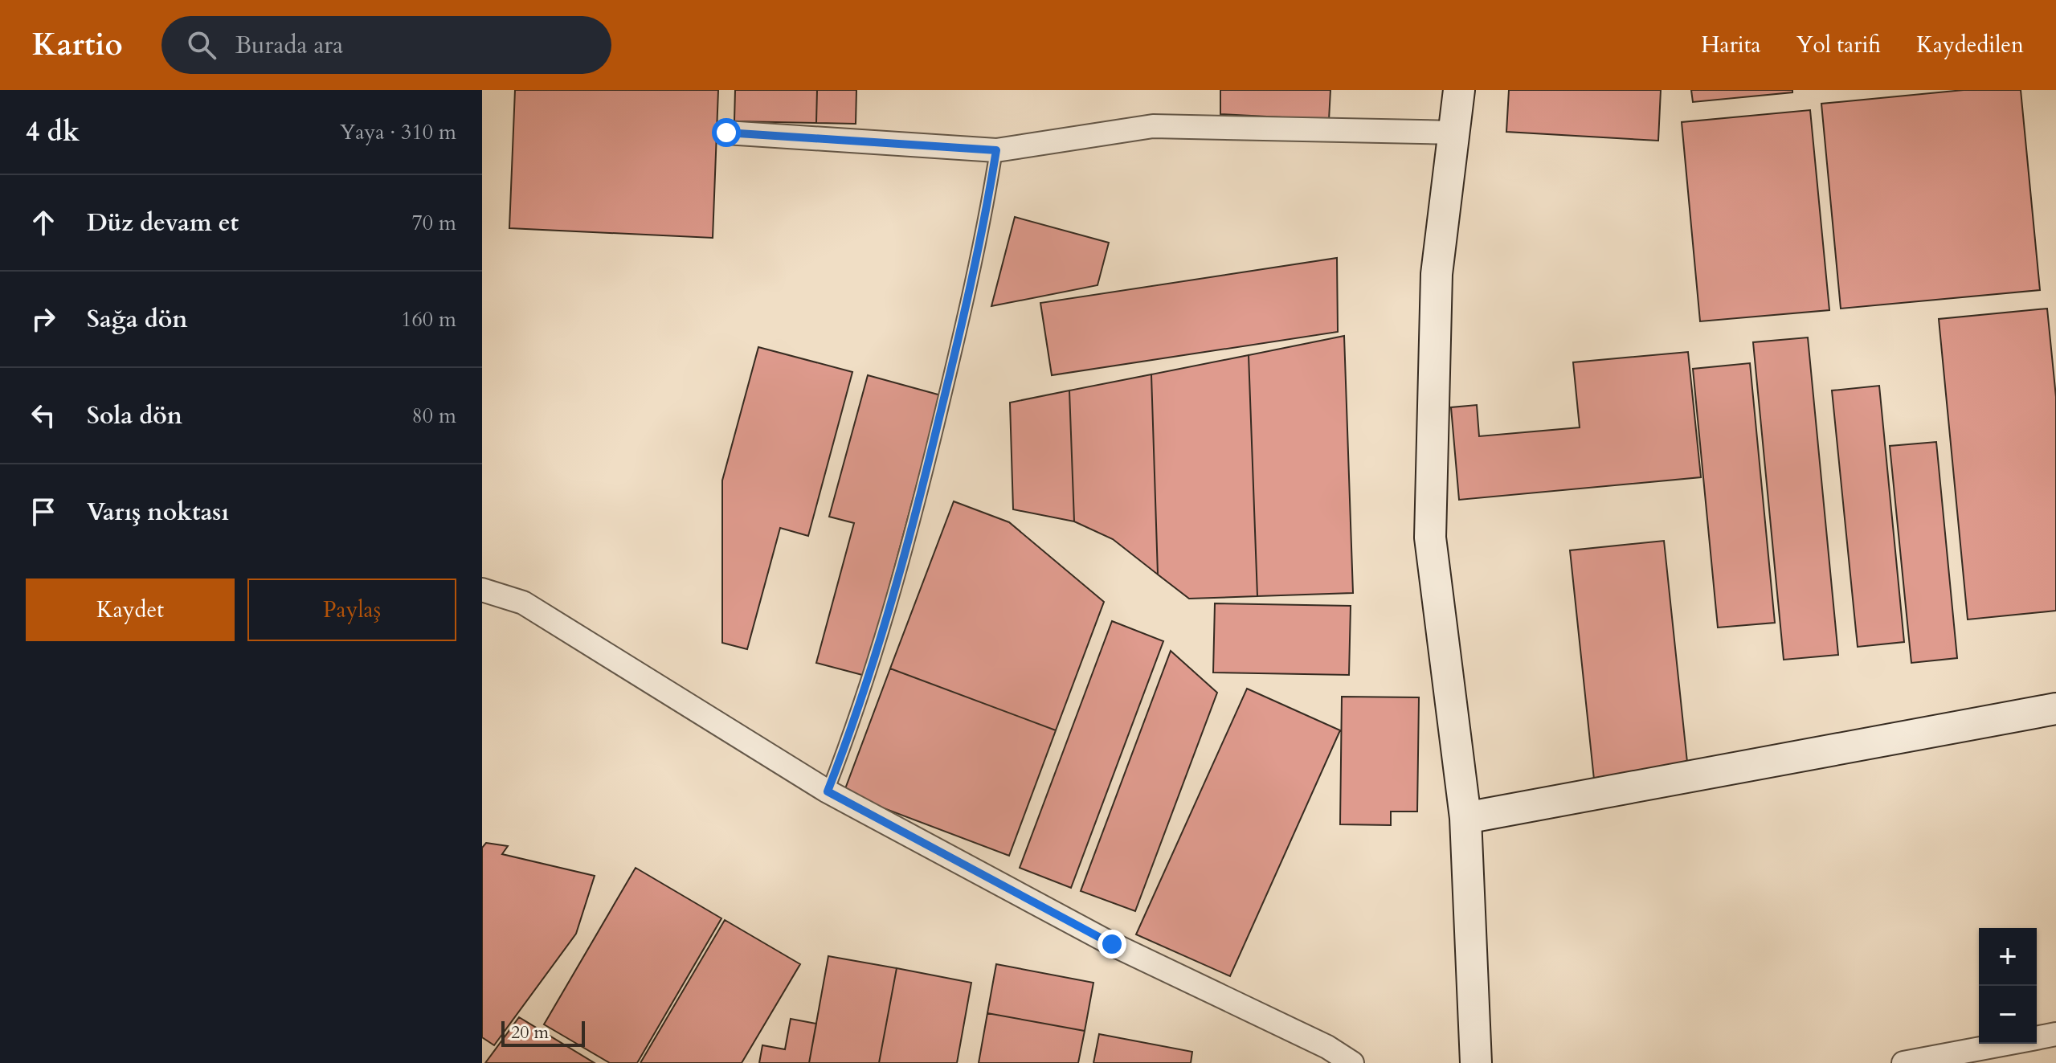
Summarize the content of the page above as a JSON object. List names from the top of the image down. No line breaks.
{"scale_bar":"20 m","page":{"header":"Kartio","search":"Burada ara","nav":["Harita","Yol tarifi","Kaydedilen"],"heading":["4 dk","Yaya · 310 m"],"list":[["Düz devam et","70 m"],["Sağa dön","160 m"],["Sola dön","80 m"],"Varış noktası"],"buttons":["Kaydet","Paylaş"],"map_buttons":["+","−"],"scale":"20 m"}}
